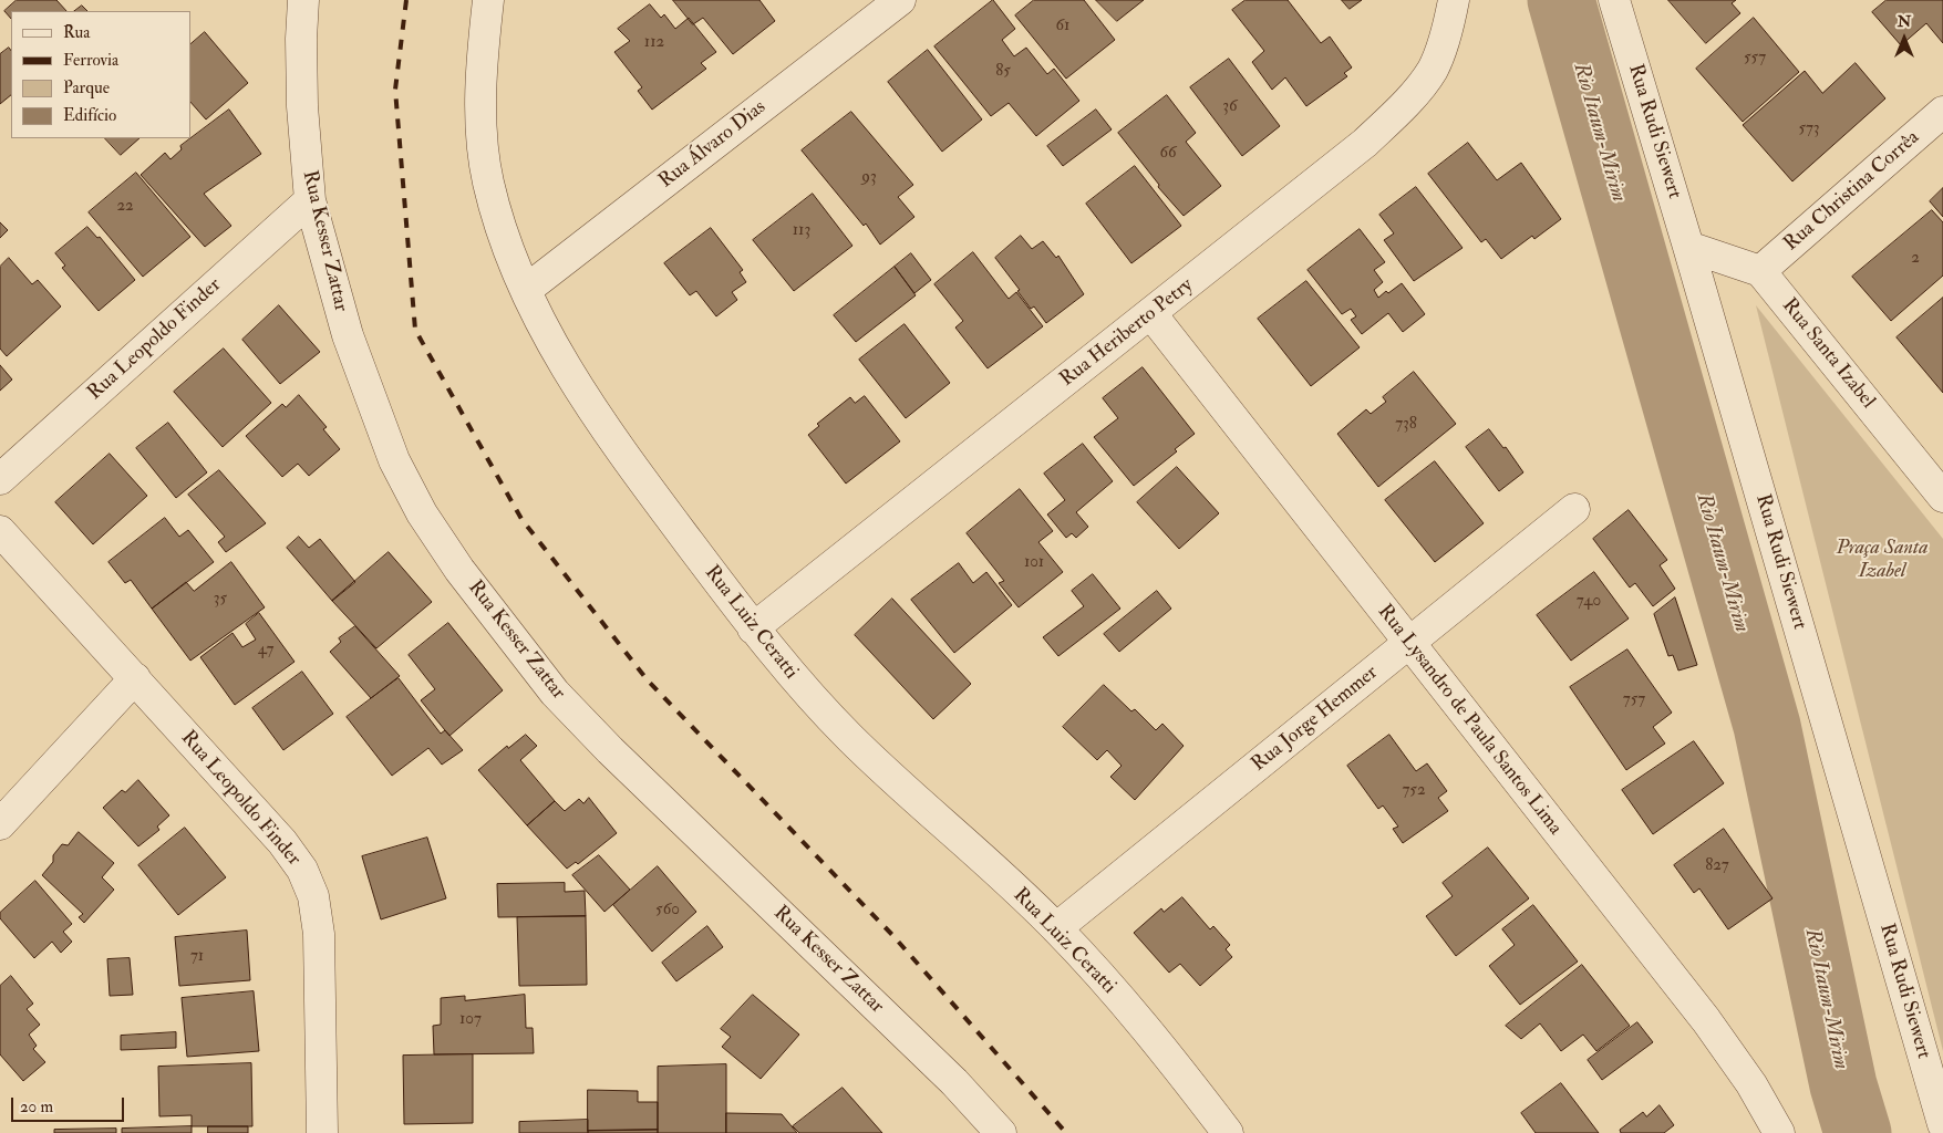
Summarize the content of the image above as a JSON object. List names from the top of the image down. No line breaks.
{"streets":{"street":["Rua Rudi Siewert","Rua Álvaro Dias","Rua Christina Corrêa","Rua Kesser Zattar","Rua Heriberto Petry","Rua Leopoldo Finder","Rua Santa Izabel","Rua Luiz Ceratti","Rua Jorge Hemmer","Rua Lysandro de Paula Santos Lima"]},"crossings":[["Rua Álvaro Dias","Rua Luiz Ceratti"],["Rua Christina Corrêa","Rua Santa Izabel"],["Rua Kesser Zattar","Rua Leopoldo Finder"],["Rua Heriberto Petry","Rua Luiz Ceratti"],["Rua Heriberto Petry","Rua Lysandro de Paula Santos Lima"],["Rua Luiz Ceratti","Rua Jorge Hemmer"],["Rua Jorge Hemmer","Rua Lysandro de Paula Santos Lima"]],"water":["Rio Itaum-Mirim"],"parks":["Praça Santa Izabel"],"house_numbers":["61","112","557","85","36","573","66","93","22","113","2","738","101","35","740","47","757","752","827","560","71","107"],"legend":["Rua","Ferrovia","Parque","Edifício"],"scale_bar":"20 m","north":"top"}
